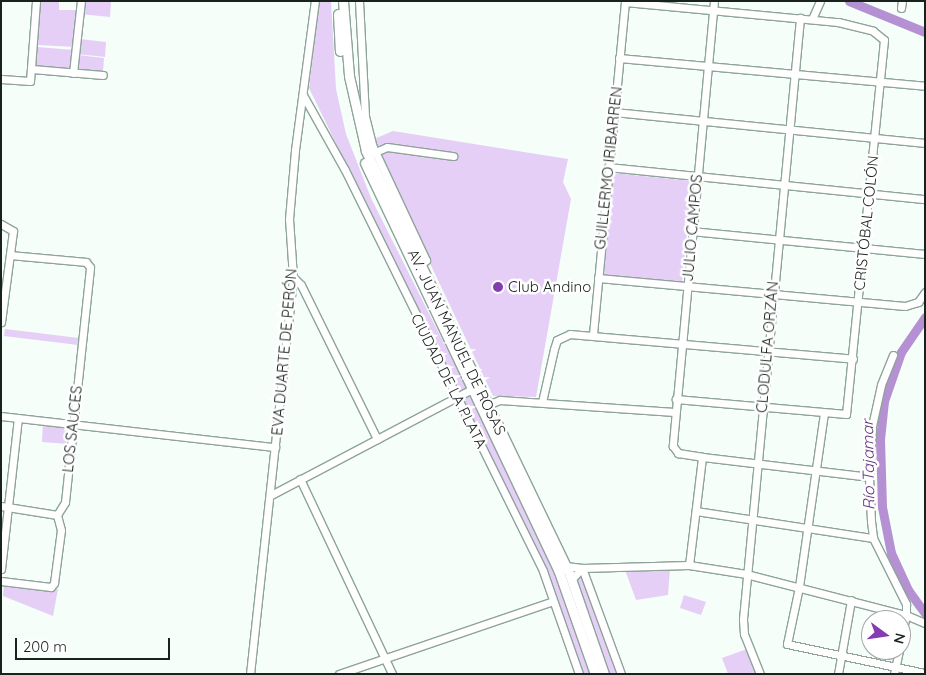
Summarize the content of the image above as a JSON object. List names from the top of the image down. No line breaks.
{"streets":{"main road":["AV. JUAN MANUEL DE ROSAS"],"street":["GUILLERMO IRIBARREN","CRISTÓBAL COLÓN","JULIO CAMPOS","CLODULFA ORZÁN","EVA DUARTE DE PERÓN","CIUDAD DE LA PLATA","LOS SAUCES"]},"crossings":[["EVA DUARTE DE PERÓN","CIUDAD DE LA PLATA"]],"water":["Río Tajamar"],"places":["Club Andino"],"scale_bar":"200 m","north":"right"}
